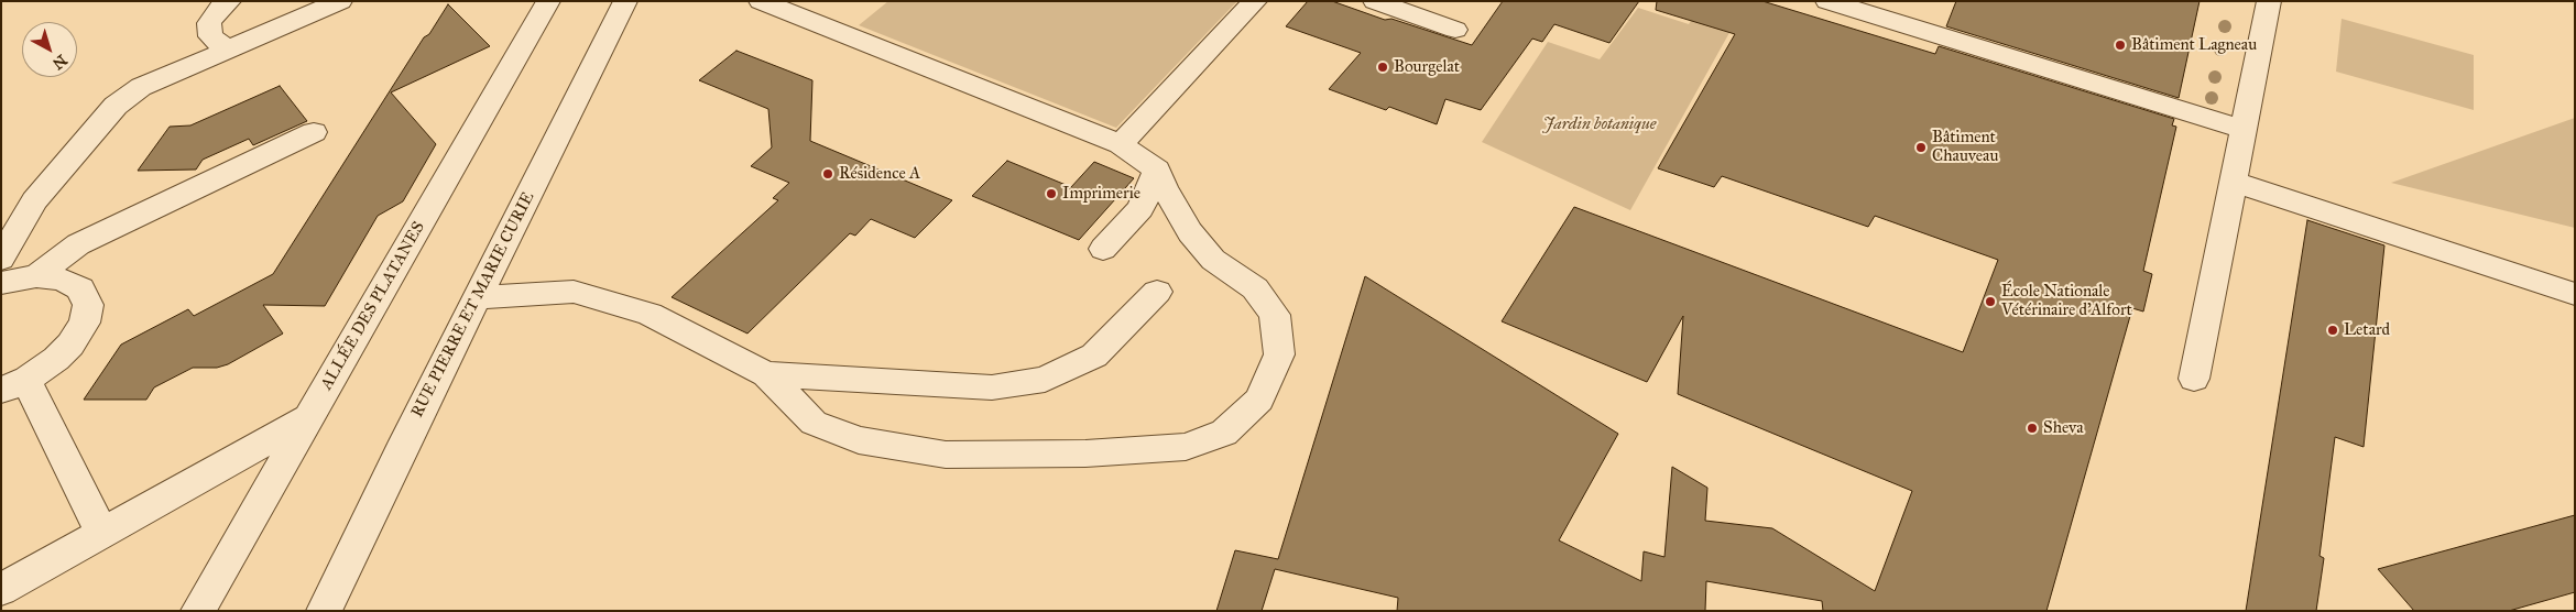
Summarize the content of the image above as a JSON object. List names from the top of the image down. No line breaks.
{"streets":{"street":["RUE PIERRE ET MARIE CURIE","ALLÉE DES PLATANES"]},"parks":["Jardin botanique"],"places":["Bâtiment Lagneau","Bourgelat","Bâtiment Chauveau","Résidence A","Imprimerie","École Nationale Vétérinaire d'Alfort","Letard","Sheva"],"north":"bottom right"}
